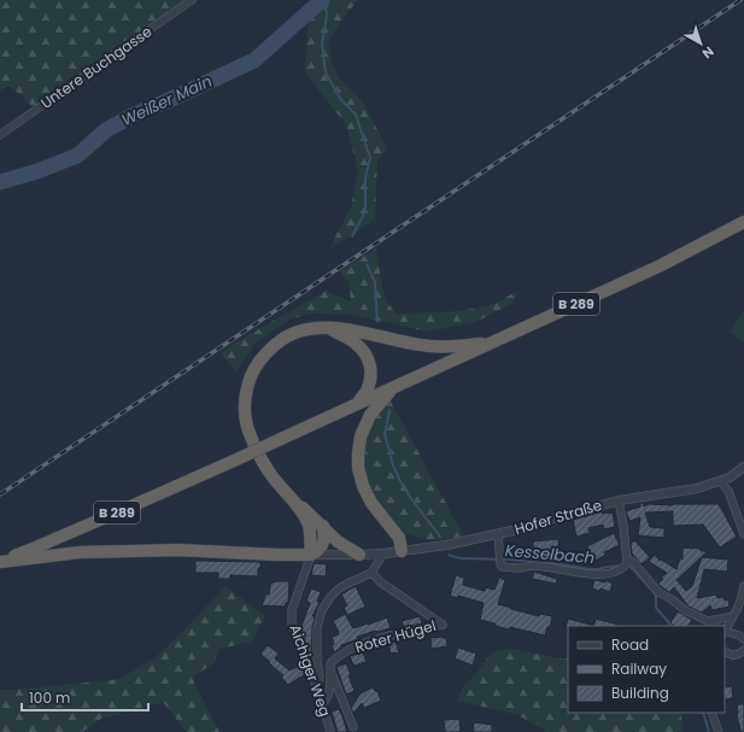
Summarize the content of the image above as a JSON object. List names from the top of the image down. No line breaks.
{"streets":{"highway":["B 289"],"street":["Untere Buchgasse","Hofer Straße","Roter Hügel","Aichiger Weg"]},"crossings":[["Hofer Straße","Aichiger Weg"]],"water":["Weißer Main","Kesselbach"],"legend":["Road","Railway","Building"],"scale_bar":"100 m","north":"bottom right"}
